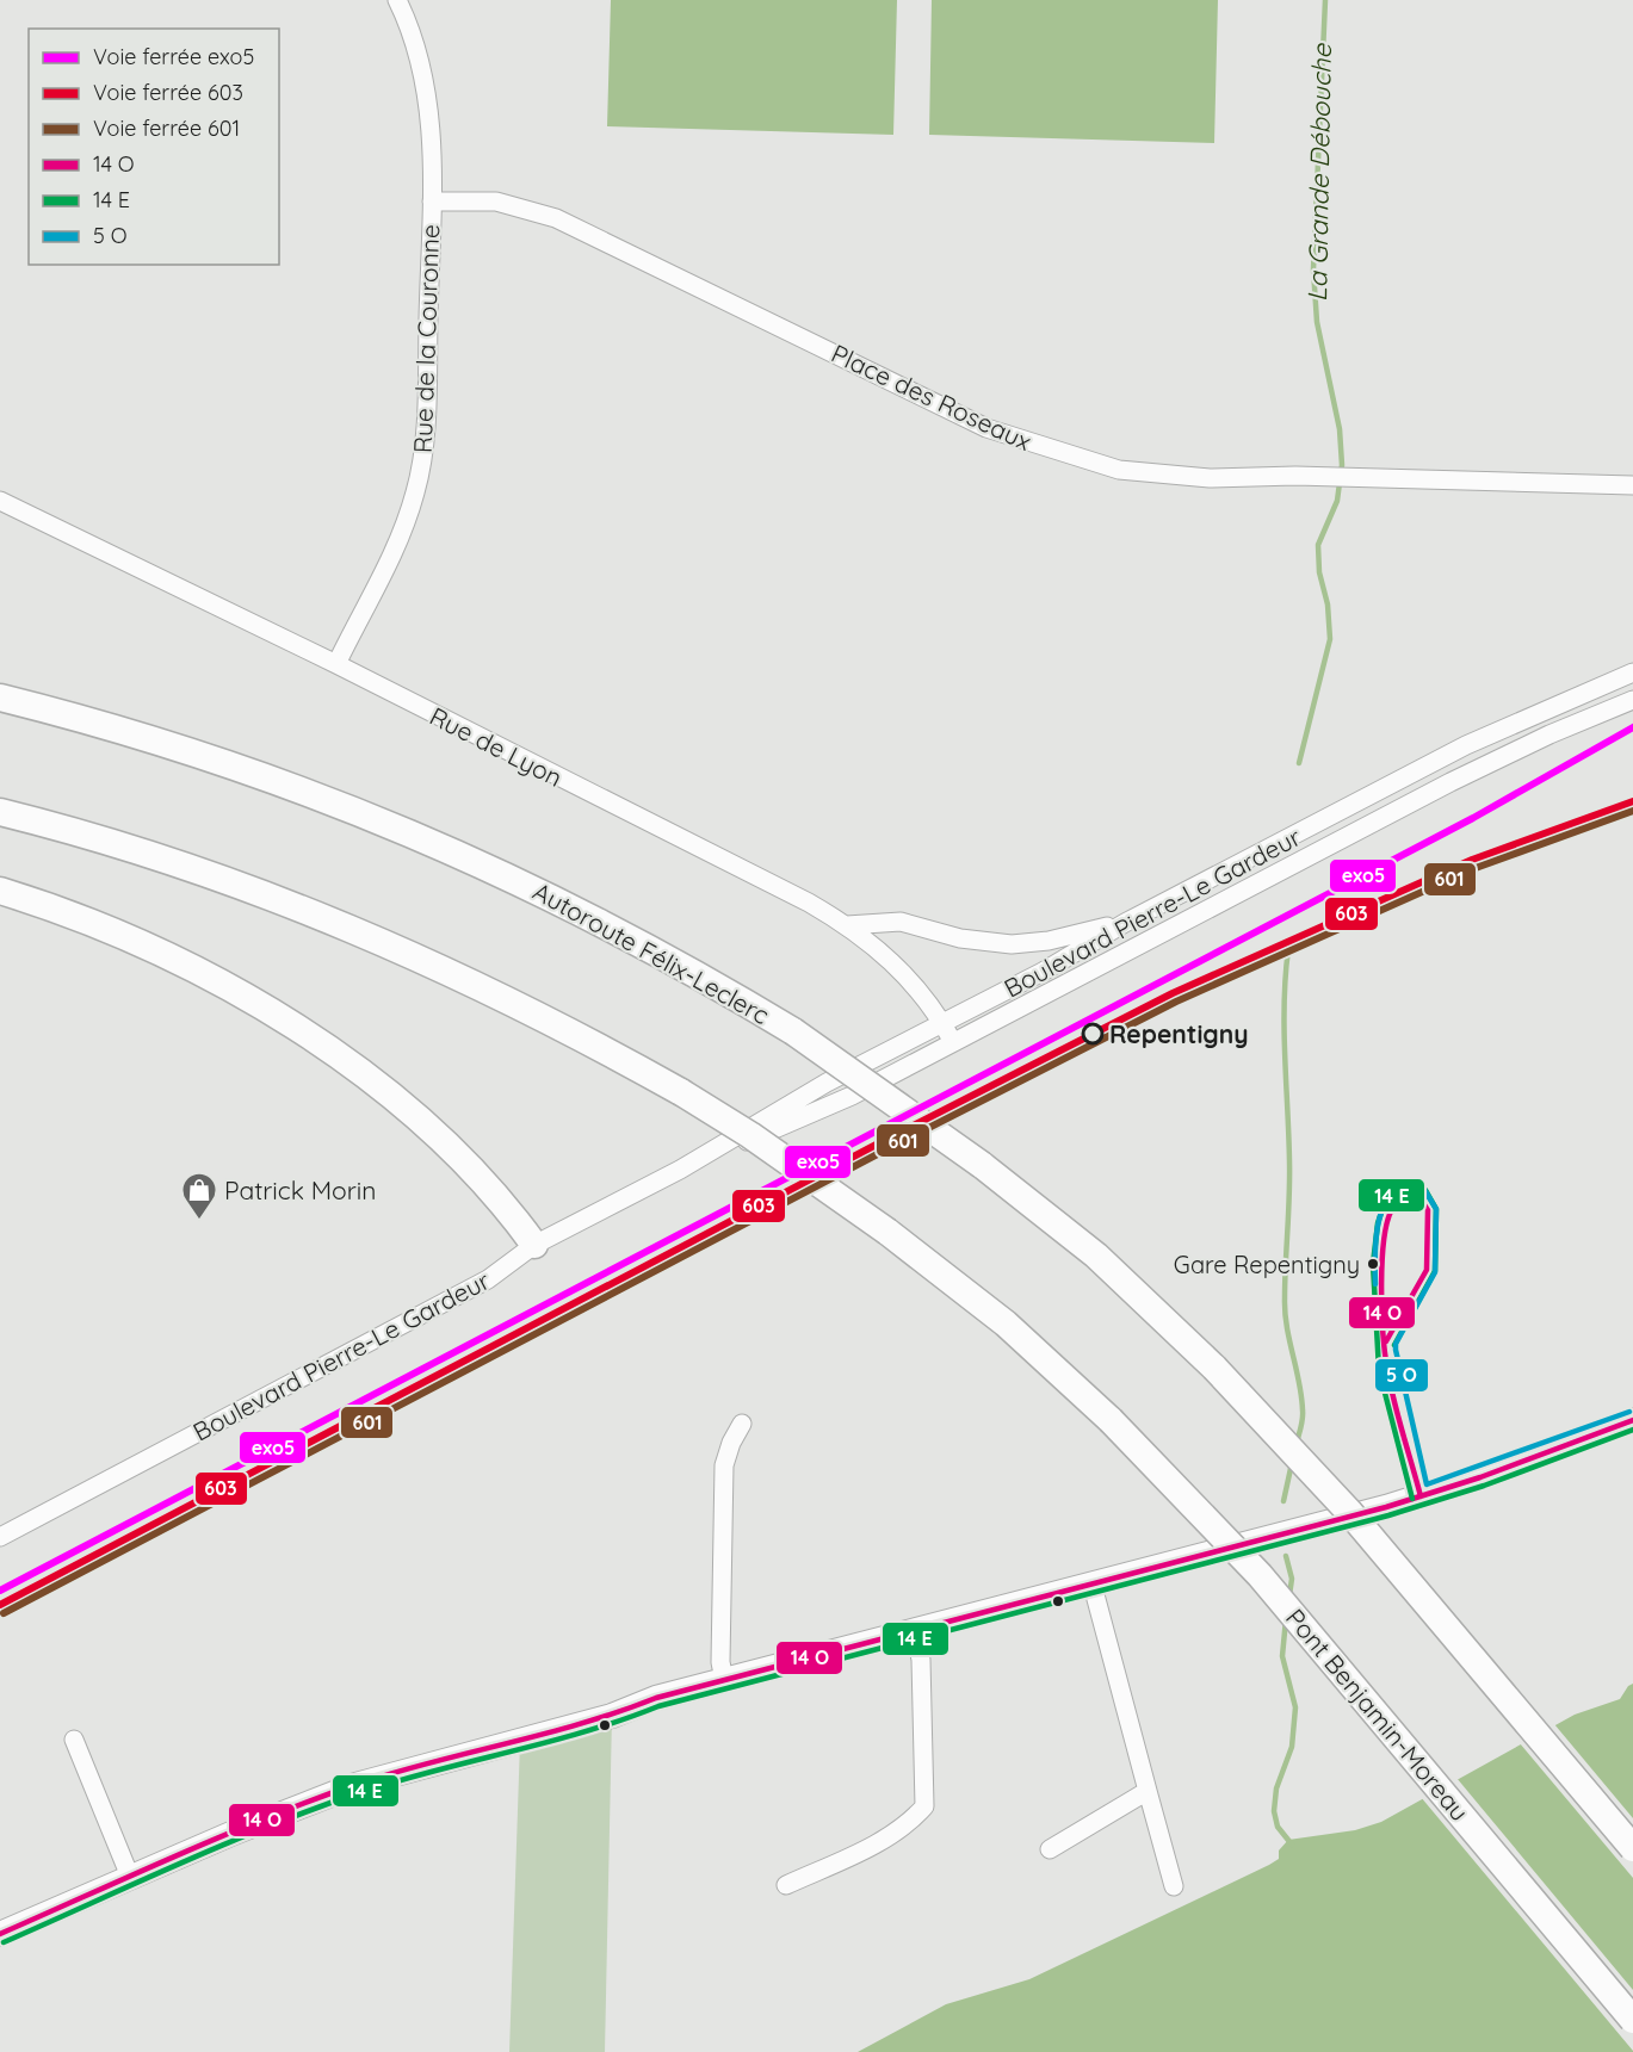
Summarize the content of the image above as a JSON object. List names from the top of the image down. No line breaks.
{"streets":{"highway":["Autoroute Félix-Leclerc","Pont Benjamin-Moreau"],"street":["Rue de la Couronne","Place des Roseaux","Rue de Lyon","Boulevard Pierre-Le Gardeur"]},"crossings":[["Rue de la Couronne","Place des Roseaux"],["Rue de la Couronne","Rue de Lyon"],["Rue de Lyon","Boulevard Pierre-Le Gardeur"]],"water":["La Grande Débouche"],"places":{"other":["Repentigny","Gare Repentigny"],"shop":["Patrick Morin"]},"lines":["rail line exo5","rail line 603","rail line 601"],"legend":["Voie ferrée exo5","Voie ferrée 603","Voie ferrée 601","14 O","14 E","5 O"]}
